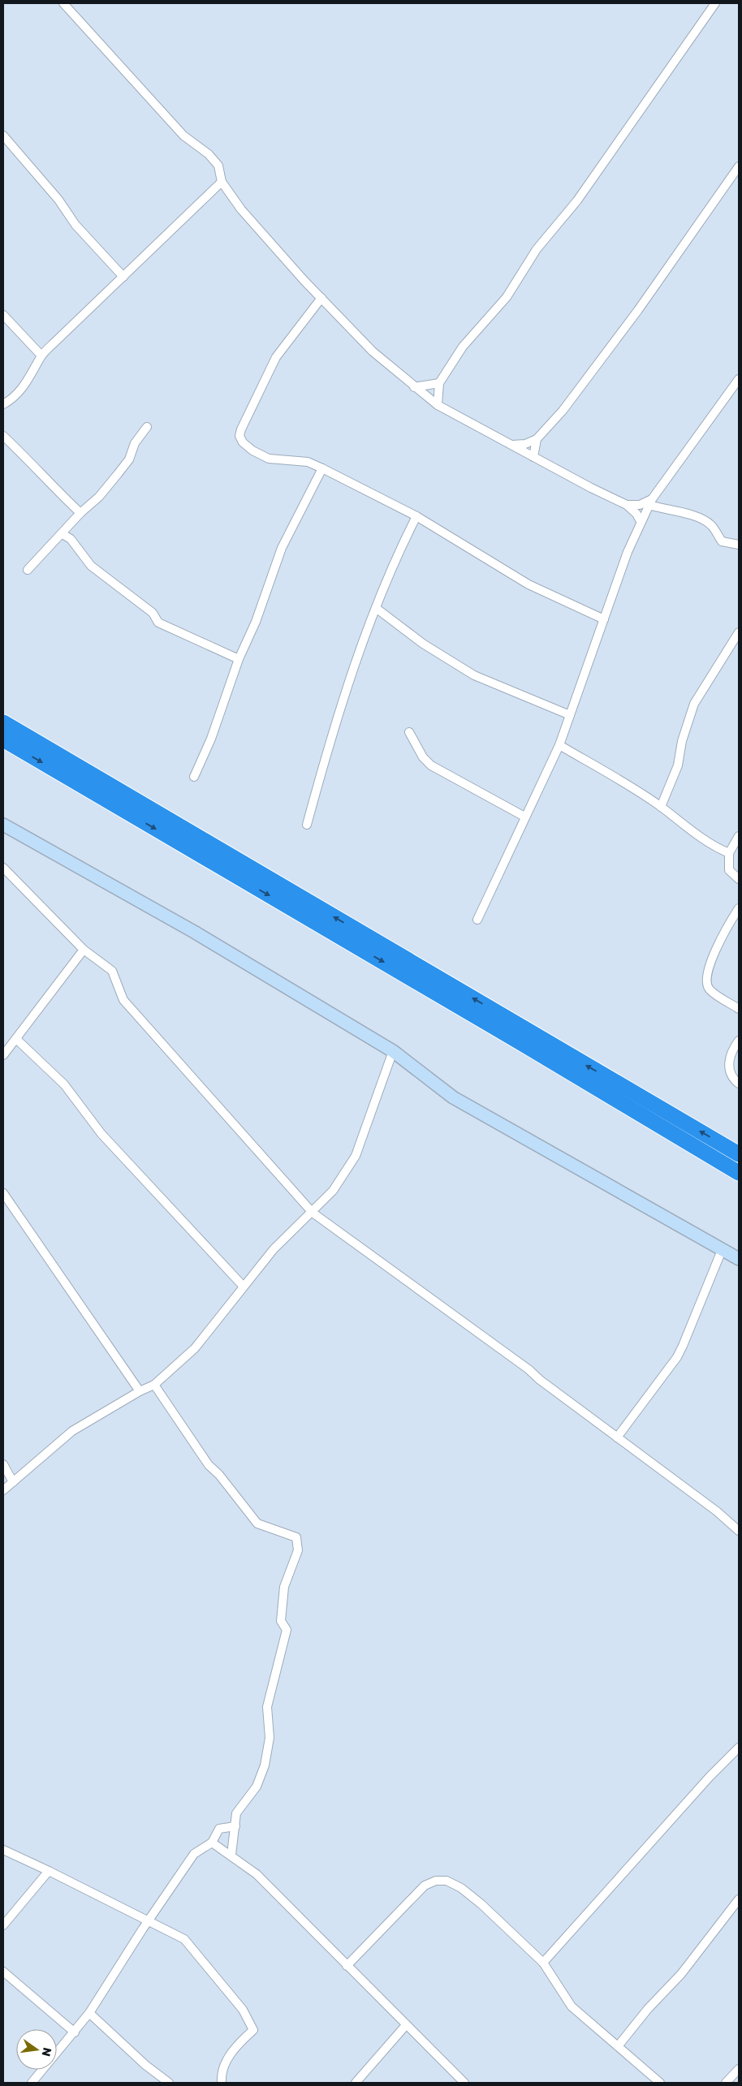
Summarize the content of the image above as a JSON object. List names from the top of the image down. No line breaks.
{"north":"right"}
